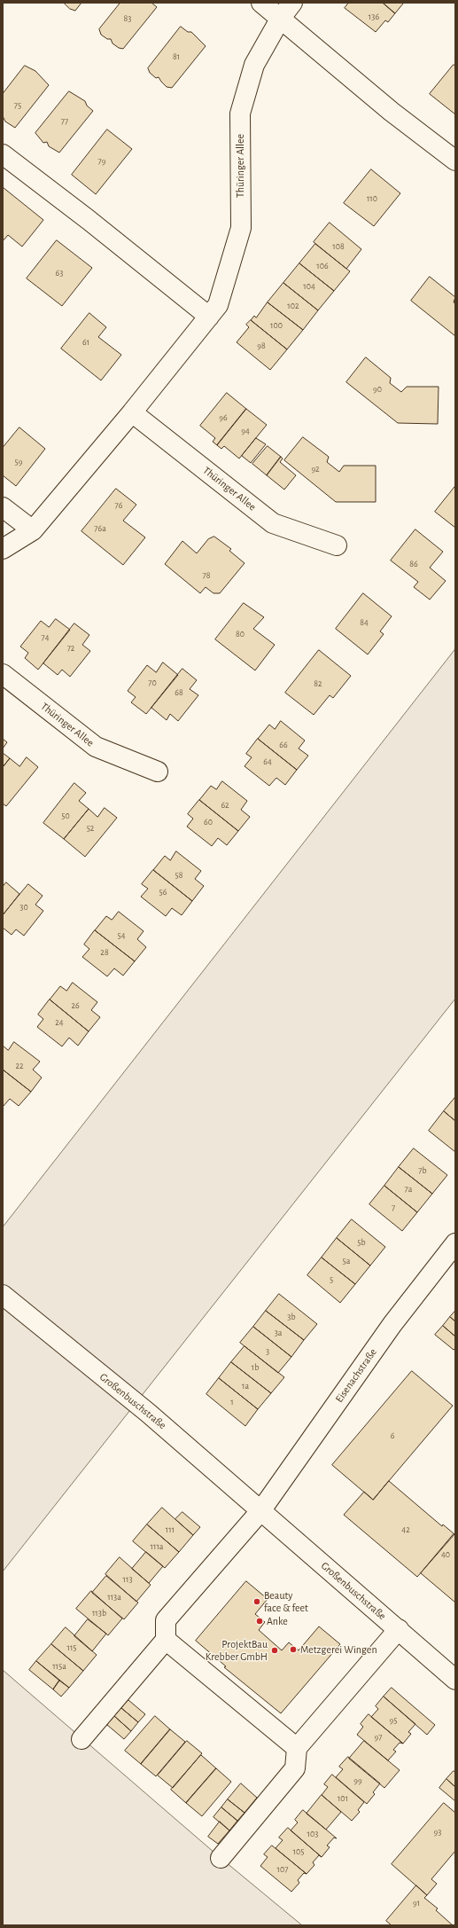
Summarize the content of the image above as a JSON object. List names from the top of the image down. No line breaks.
{"streets":{"street":["Thüringer Allee","Eisenachstraße","Großenbuschstraße"]},"crossings":[["Eisenachstraße","Großenbuschstraße"]],"places":["Beauty face & feet","Anke","Metzgerei Wingen","ProjektBau Krebber GmbH"],"house_numbers":["136","83","81","75","77","79","110","108","106","63","104","102","100","61","98","90","96","94","59","92","76","76a","86","78","84","80","74","72","70","82","68","66","64","62","50","60","52","58","56","30","54","28","26","24","22","7b","7a","7","5b","5a","5","3b","3a","3","1b","1a","1","6","111","42","111a","40","113","113a","113b","115","115a","95","97","99","101","93","103","105","107","91"]}
